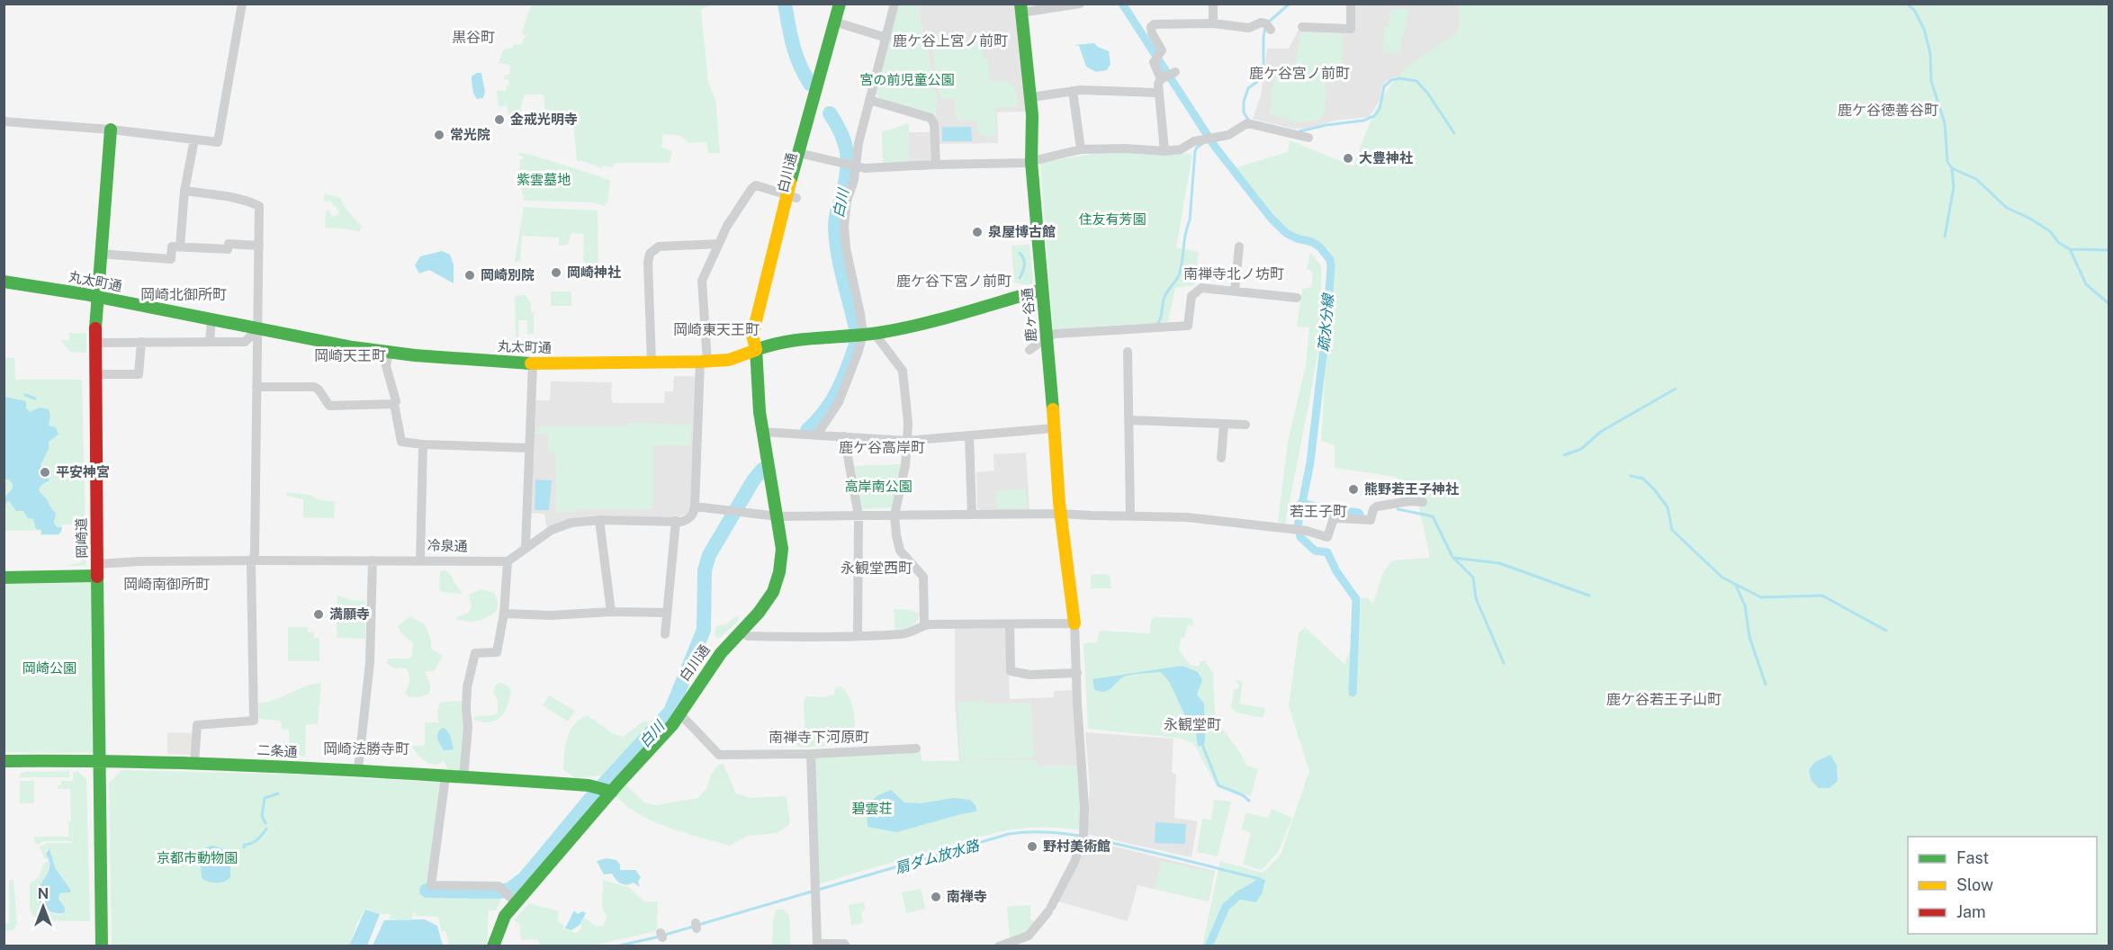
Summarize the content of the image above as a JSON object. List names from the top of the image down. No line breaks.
{"streets":{"street":["白川通","丸太町通","鹿ヶ谷通","岡崎道","冷泉通","二条通"]},"crossings":[["白川通","丸太町通"],["白川通","二条通"],["丸太町通","鹿ヶ谷通"],["丸太町通","岡崎道"],["岡崎道","冷泉通"],["岡崎道","二条通"]],"districts":["黒谷町","鹿ケ谷上宮ノ前町","鹿ケ谷宮ノ前町","鹿ケ谷徳善谷町","南禅寺北ノ坊町","鹿ケ谷下宮ノ前町","岡崎北御所町","岡崎東天王町","岡崎天王町","鹿ケ谷高岸町","若王子町","永観堂西町","岡崎南御所町","鹿ケ谷若王子山町","永観堂町","南禅寺下河原町","岡崎法勝寺町"],"water":["白川","疏水分線","扇ダム放水路"],"parks":["宮の前児童公園","紫雲墓地","住友有芳園","高岸南公園","岡崎公園","碧雲荘","京都市動物園"],"places":["金戒光明寺","常光院","大豊神社","泉屋博古館","岡崎神社","岡崎別院","平安神宮","熊野若王子神社","満願寺","野村美術館","南禅寺"],"legend":["Fast","Slow","Jam"],"north":"top"}
